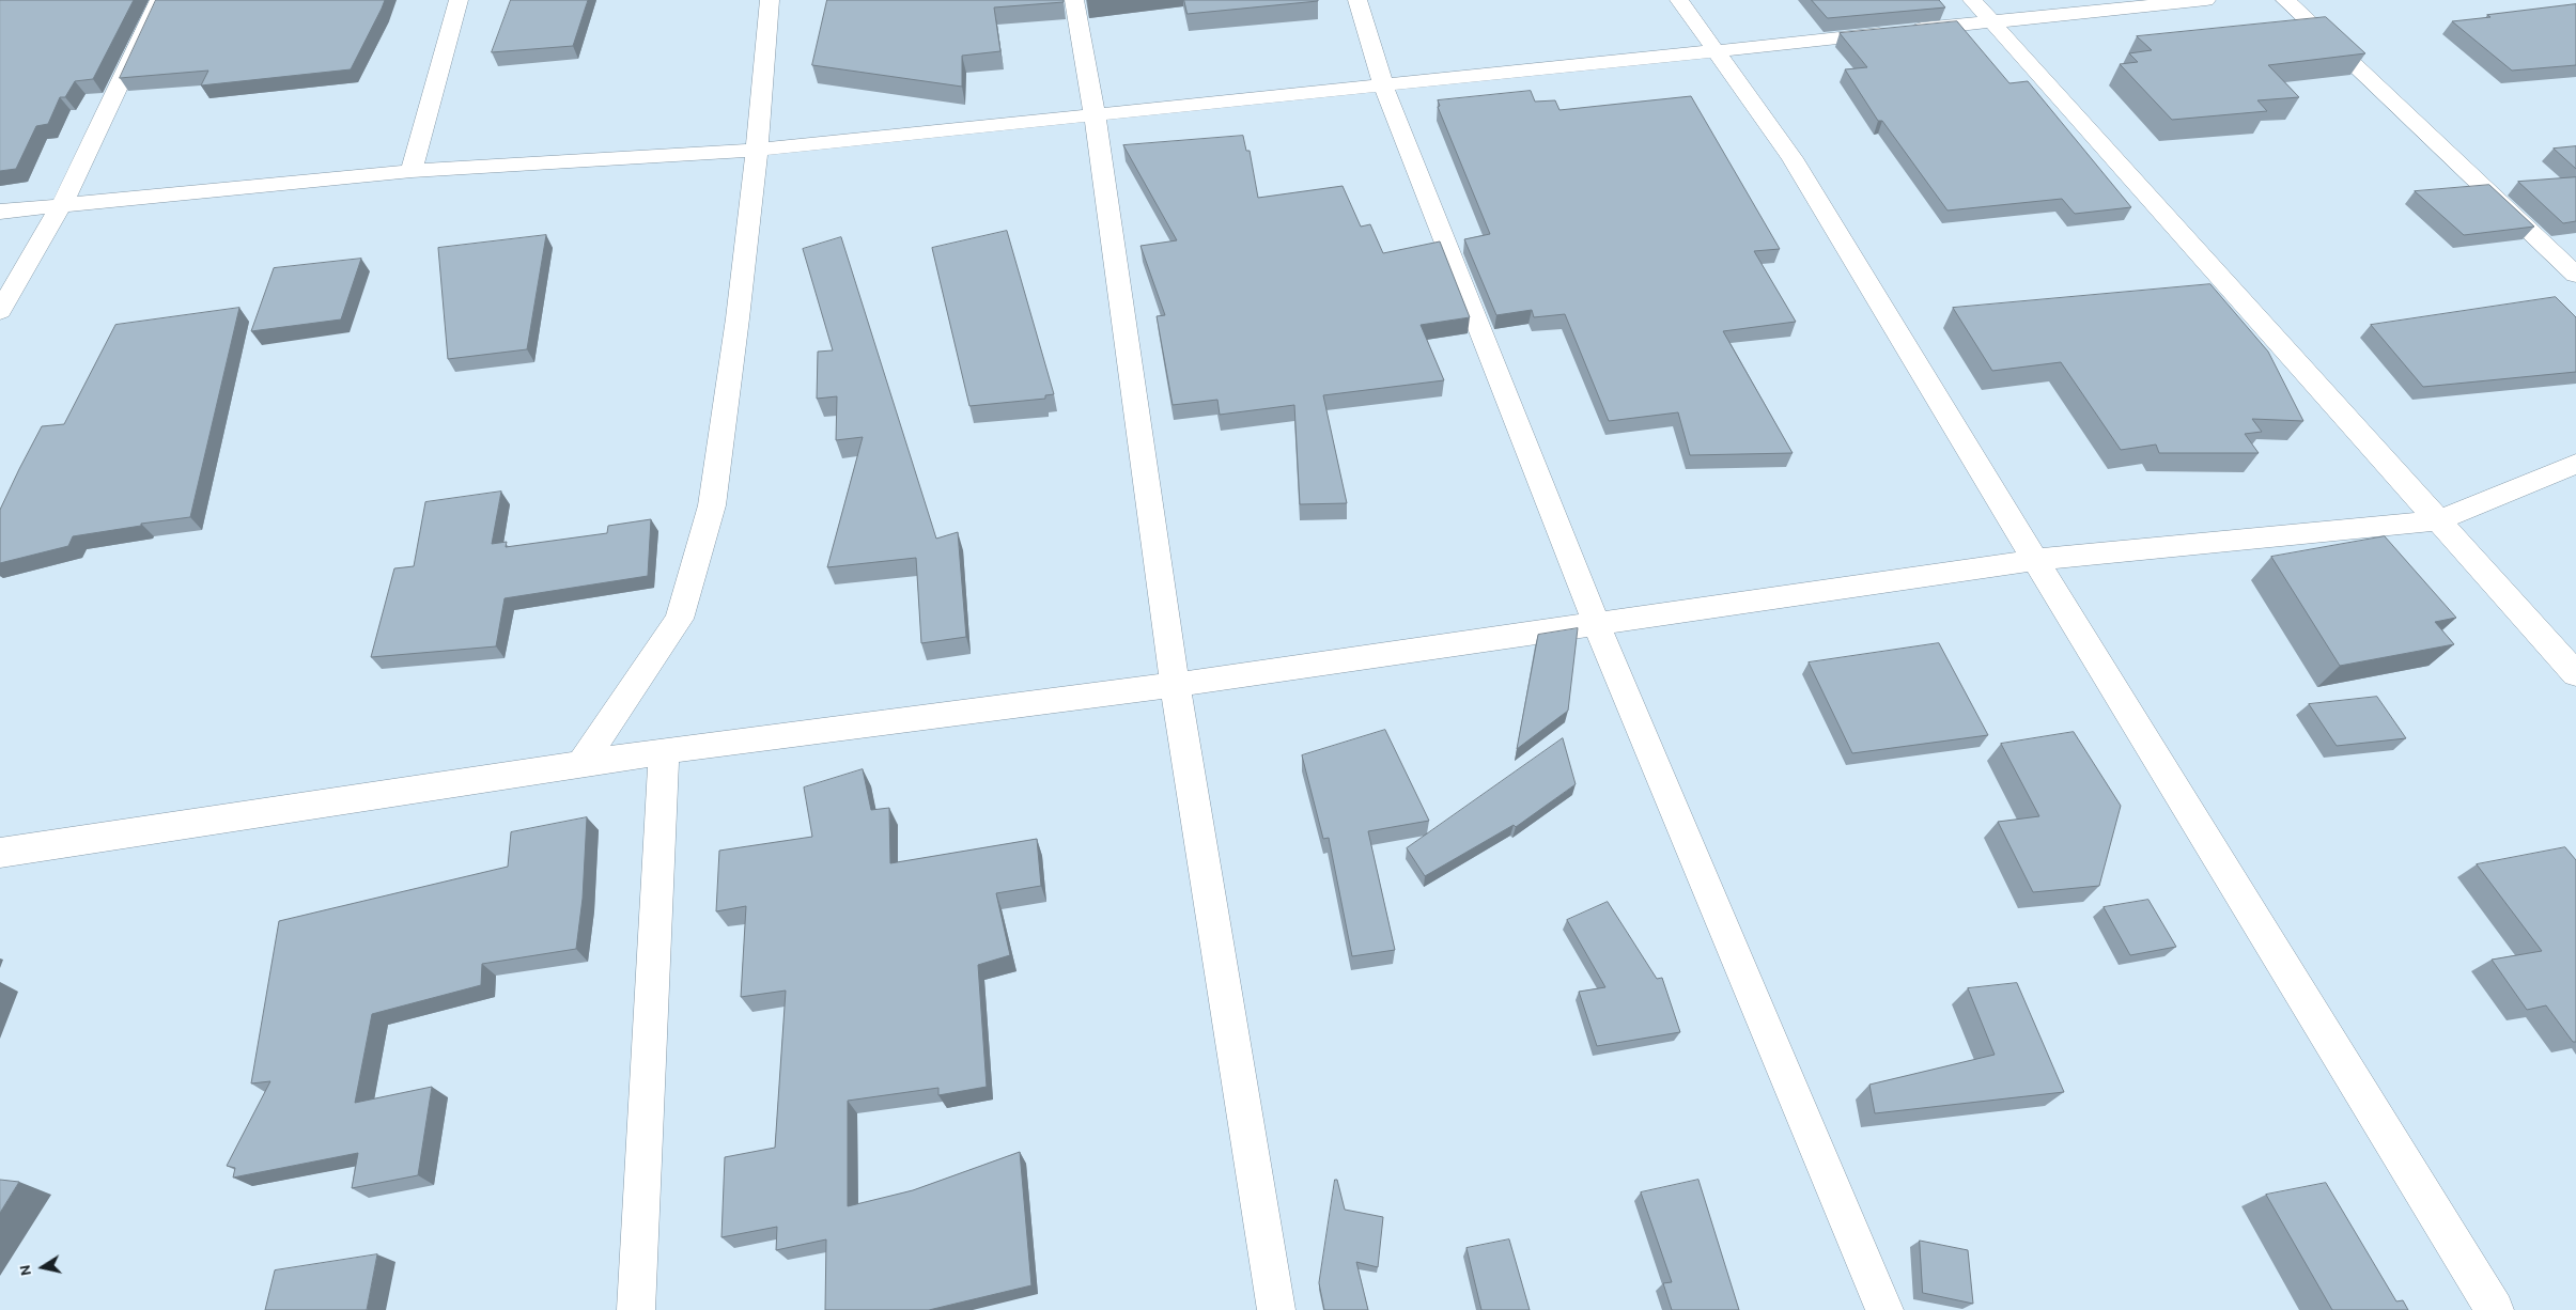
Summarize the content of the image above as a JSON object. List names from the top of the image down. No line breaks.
{"north":"left"}
